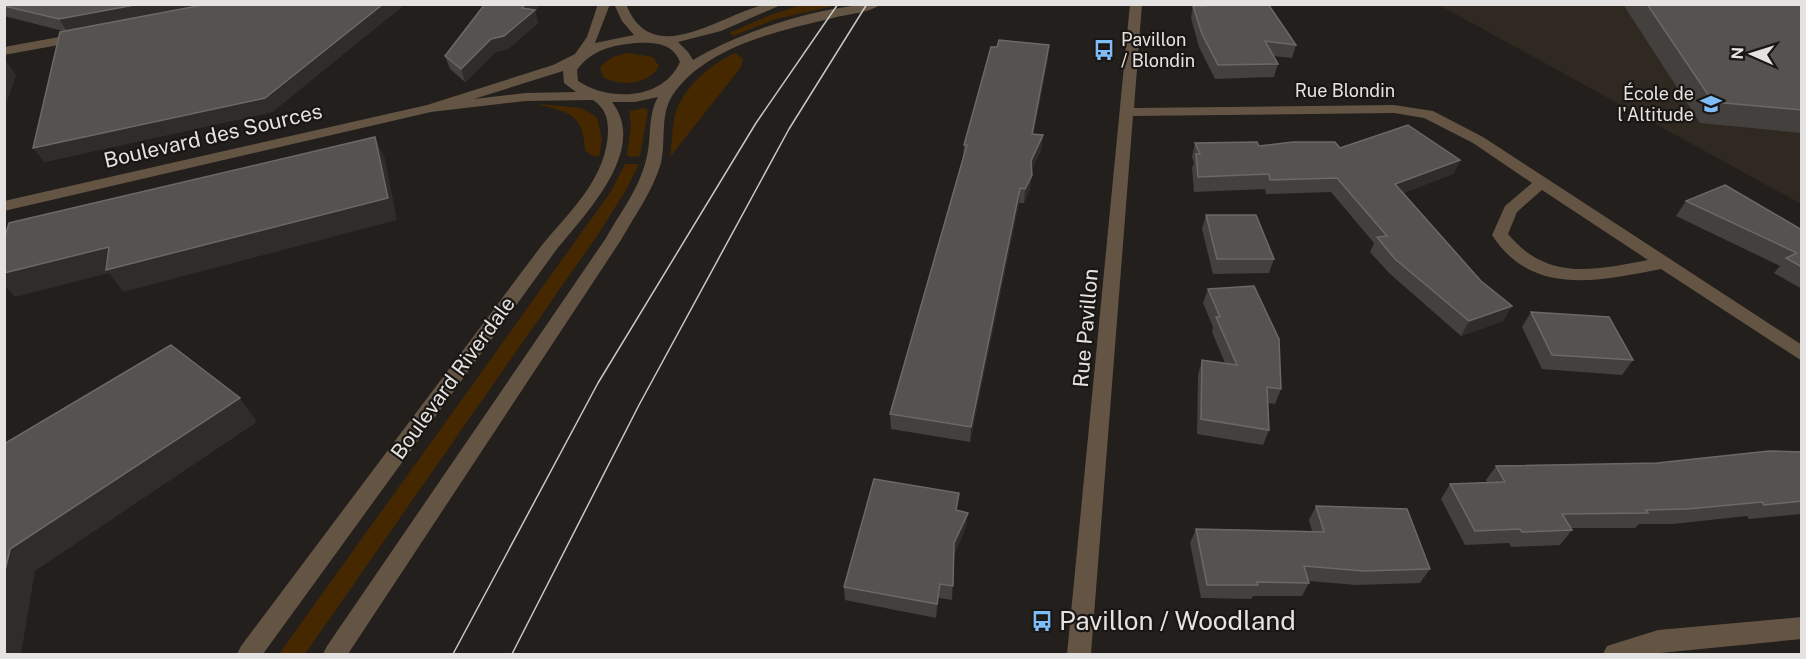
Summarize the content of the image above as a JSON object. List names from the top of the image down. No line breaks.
{"streets":{"street":["Rue Blondin","Boulevard des Sources","Rue Pavillon","Boulevard Riverdale"]},"crossings":[["Rue Blondin","Rue Pavillon"],["Boulevard des Sources","Boulevard Riverdale"]],"places":{"bus stop":["Pavillon / Blondin","Pavillon / Woodland"],"school or university":["École de l'Altitude"]},"north":"left"}
